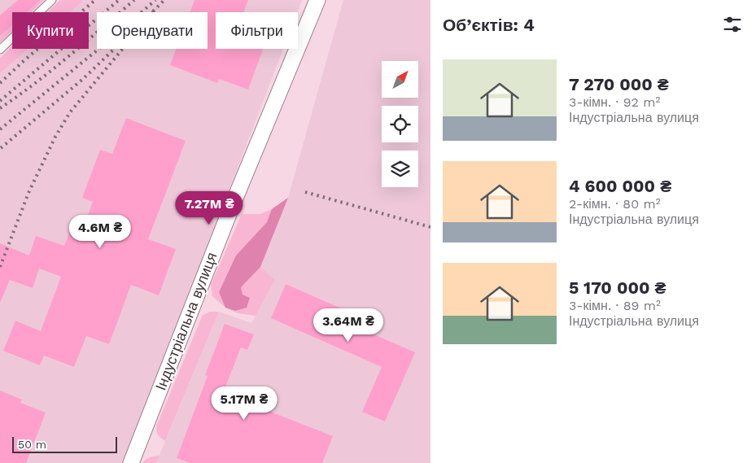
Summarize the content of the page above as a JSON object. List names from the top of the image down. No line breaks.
{"streets":{"street":["Індустріальна вулиця"]},"scale_bar":"50 m","north":"top right","page":{"heading":"Об’єктів: 4","chip":["Купити","Орендувати","Фільтри"],"list":[{"name":"7 270 000 ₴","note":"3-кімн. · 92 m² · Індустріальна вулиця"},{"name":"4 600 000 ₴","note":"2-кімн. · 80 m² · Індустріальна вулиця"},{"name":"5 170 000 ₴","note":"3-кімн. · 89 m² · Індустріальна вулиця"}],"price":["7.27M ₴","4.6M ₴","3.64M ₴","5.17M ₴"],"scale":"50 m"}}
